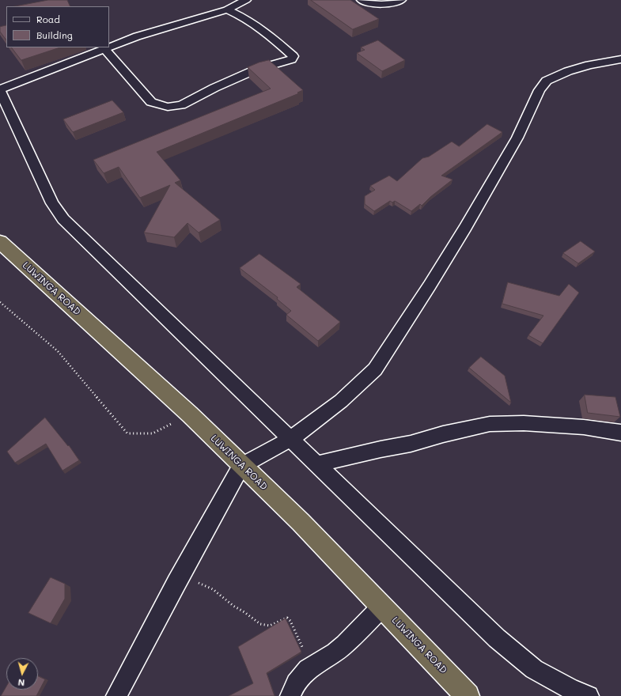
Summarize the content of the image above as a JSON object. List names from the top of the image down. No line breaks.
{"streets":{"highway":["LUWINGA ROAD"]},"legend":["Road","Building"],"north":"bottom"}
